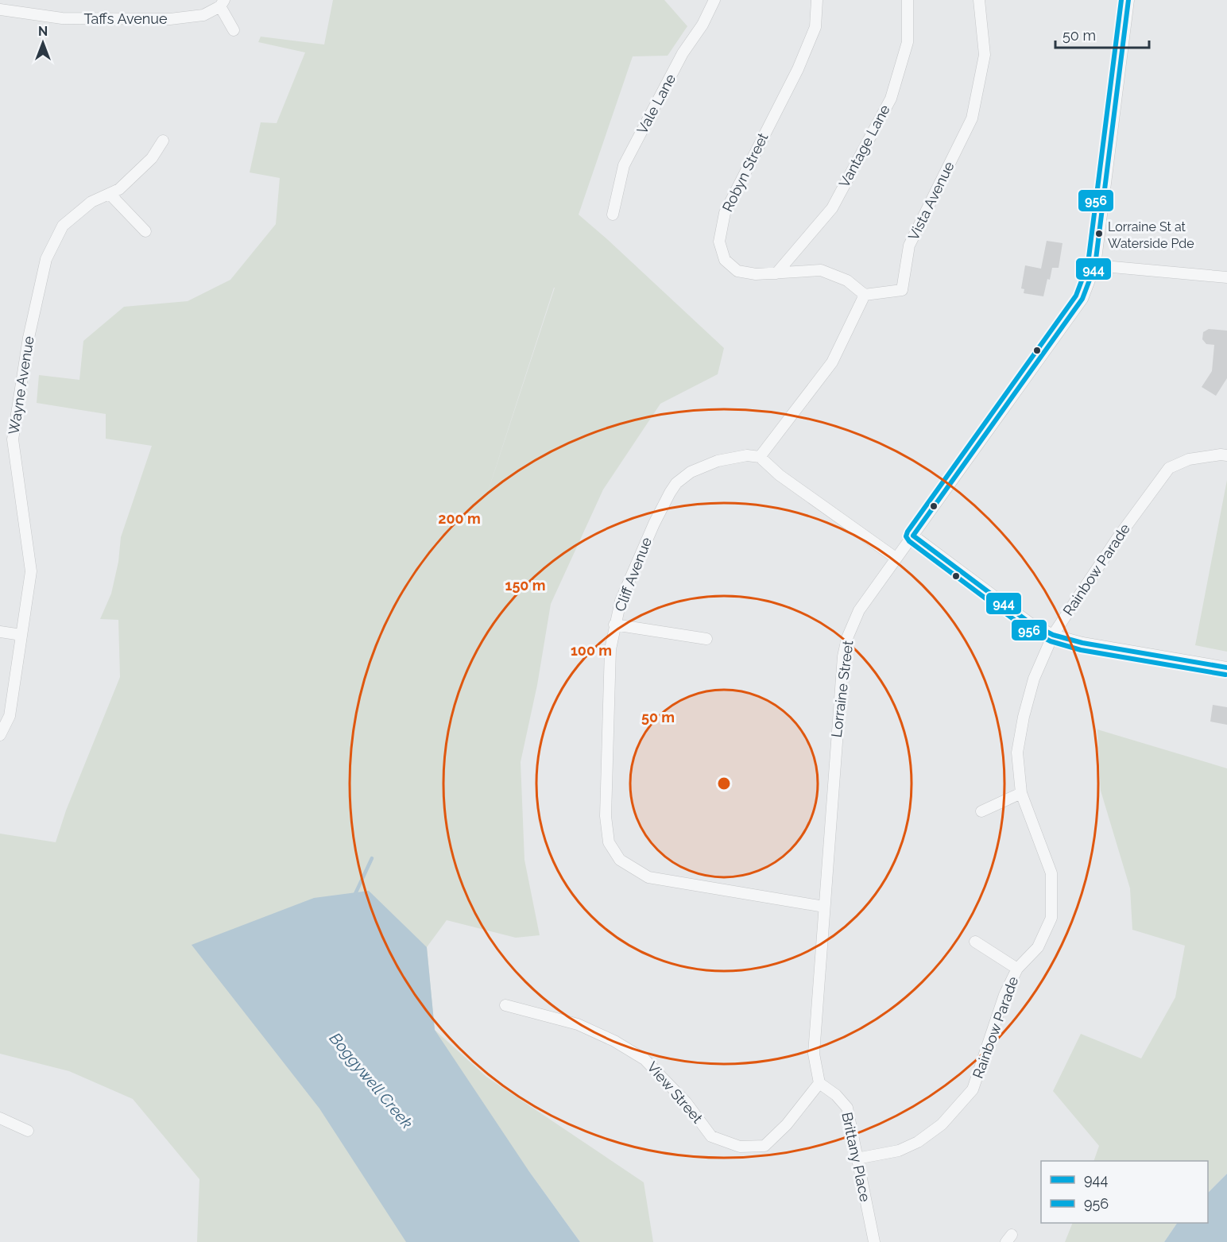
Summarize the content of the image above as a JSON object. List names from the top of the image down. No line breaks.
{"streets":{"street":["Taffs Avenue","Vale Lane","Vantage Lane","Robyn Street","Vista Avenue","Wayne Avenue","Rainbow Parade","Cliff Avenue","Lorraine Street","View Street","Brittany Place"]},"crossings":[["Vantage Lane","Robyn Street"],["Robyn Street","Vista Avenue"],["Rainbow Parade","Brittany Place"],["Cliff Avenue","Lorraine Street"],["Lorraine Street","View Street"],["Lorraine Street","Brittany Place"],["View Street","Brittany Place"]],"water":["Boggywell Creek"],"places":["Lorraine St at Waterside Pde"],"lines":["transit line 944","transit line 956"],"legend":["944","956"],"scale_bar":"50 m","north":"top","rings":["200 m","150 m","100 m","50 m"]}
